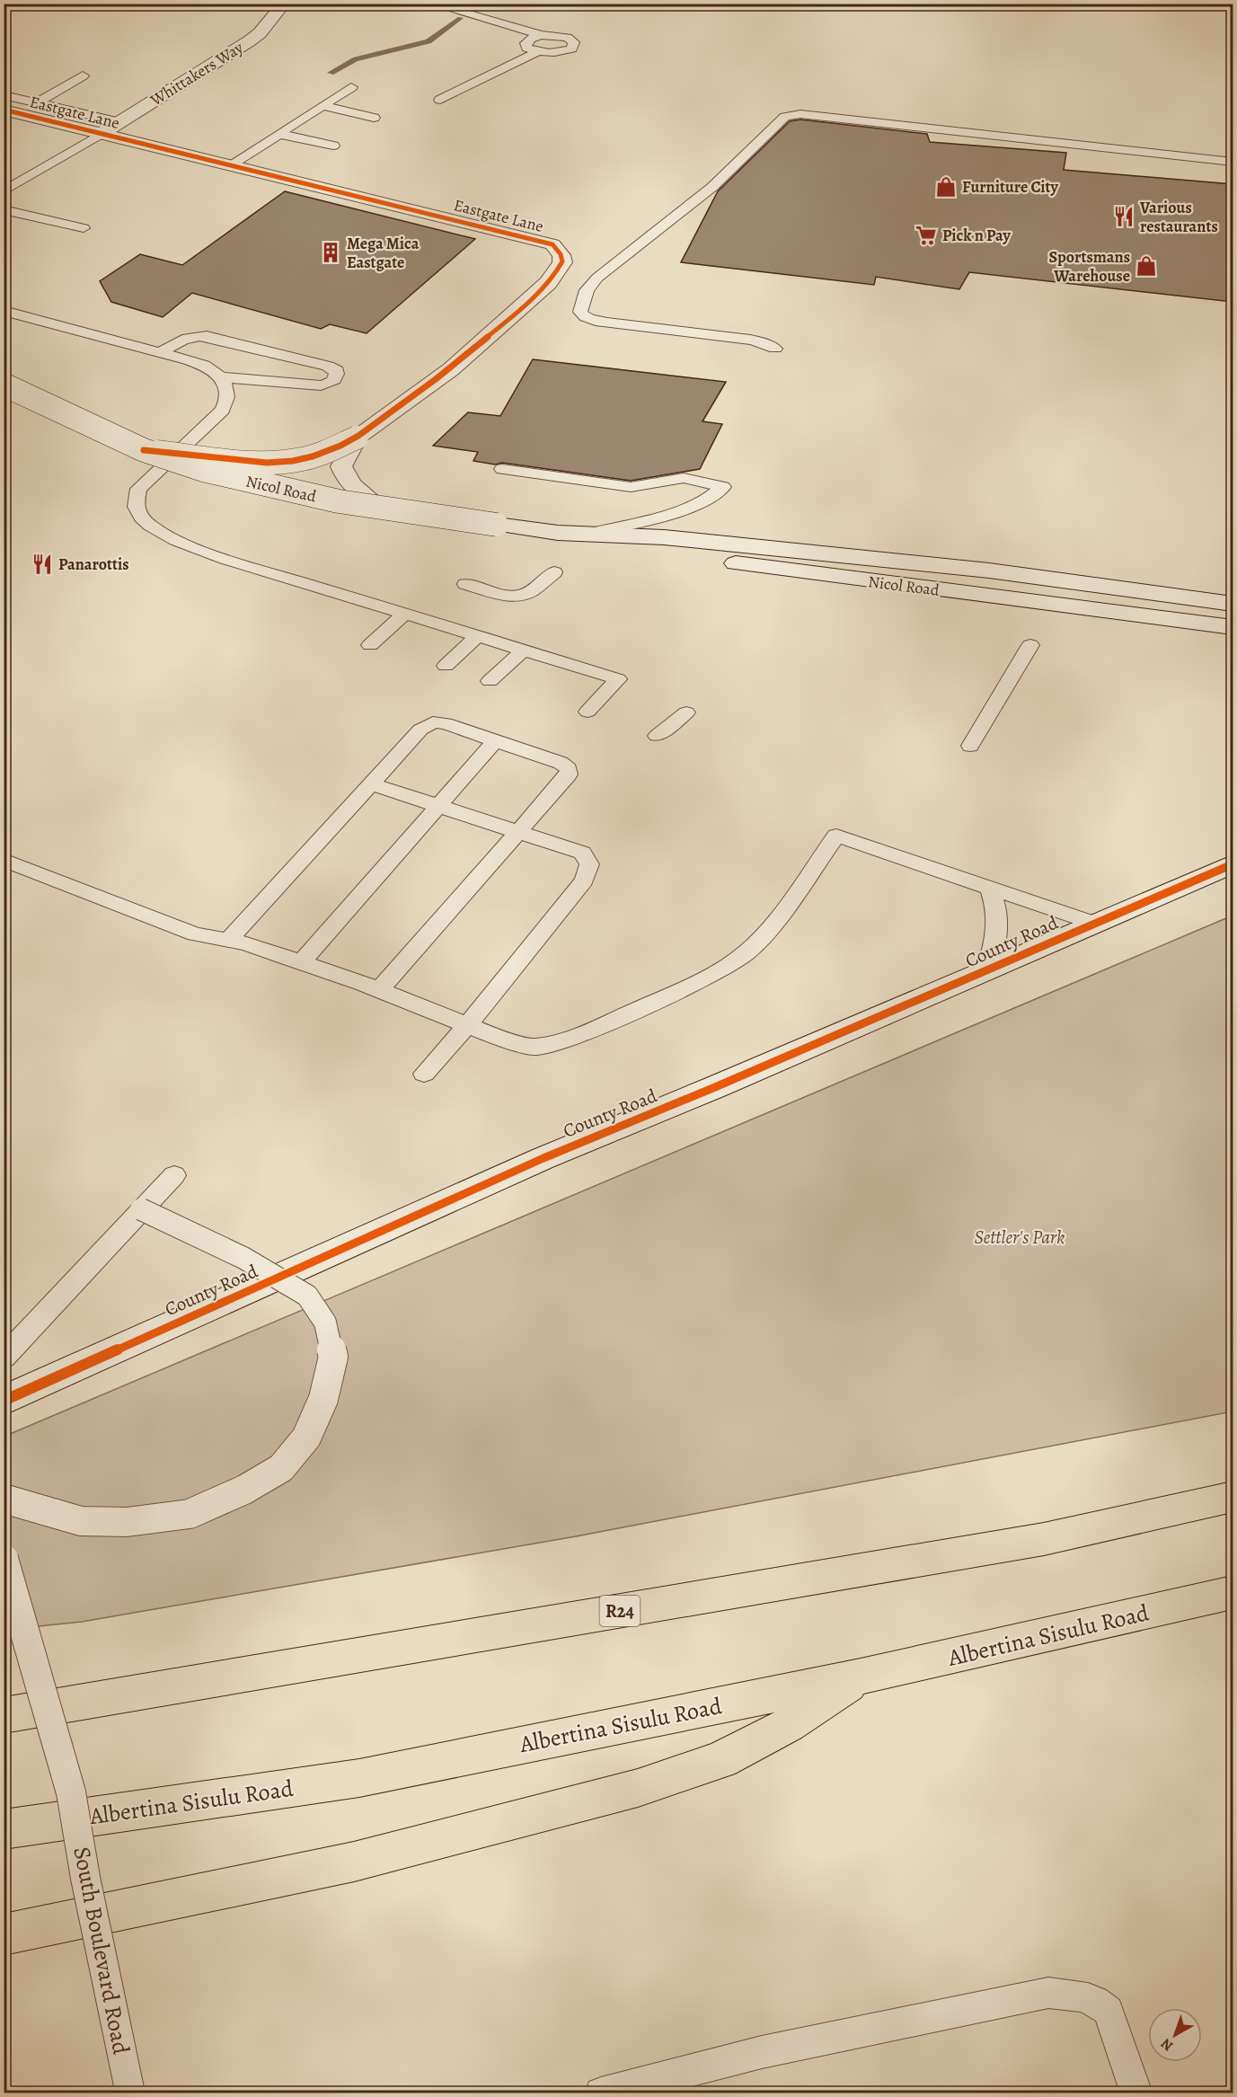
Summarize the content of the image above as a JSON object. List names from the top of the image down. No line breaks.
{"streets":{"highway":["R24","Albertina Sisulu Road"],"street":["Whittakers Way","Eastgate Lane","Nicol Road","County Road"],"lane":["South Boulevard Road"]},"crossings":[["Whittakers Way","Eastgate Lane"],["Eastgate Lane","Nicol Road"]],"parks":["Settler's Park"],"places":{"shop":["Furniture City","Sportsmans Warehouse"],"restaurant":["Various restaurants","Panarottis"],"supermarket":["Pick n Pay"],"building":["Mega Mica Eastgate"]},"north":"bottom left"}
